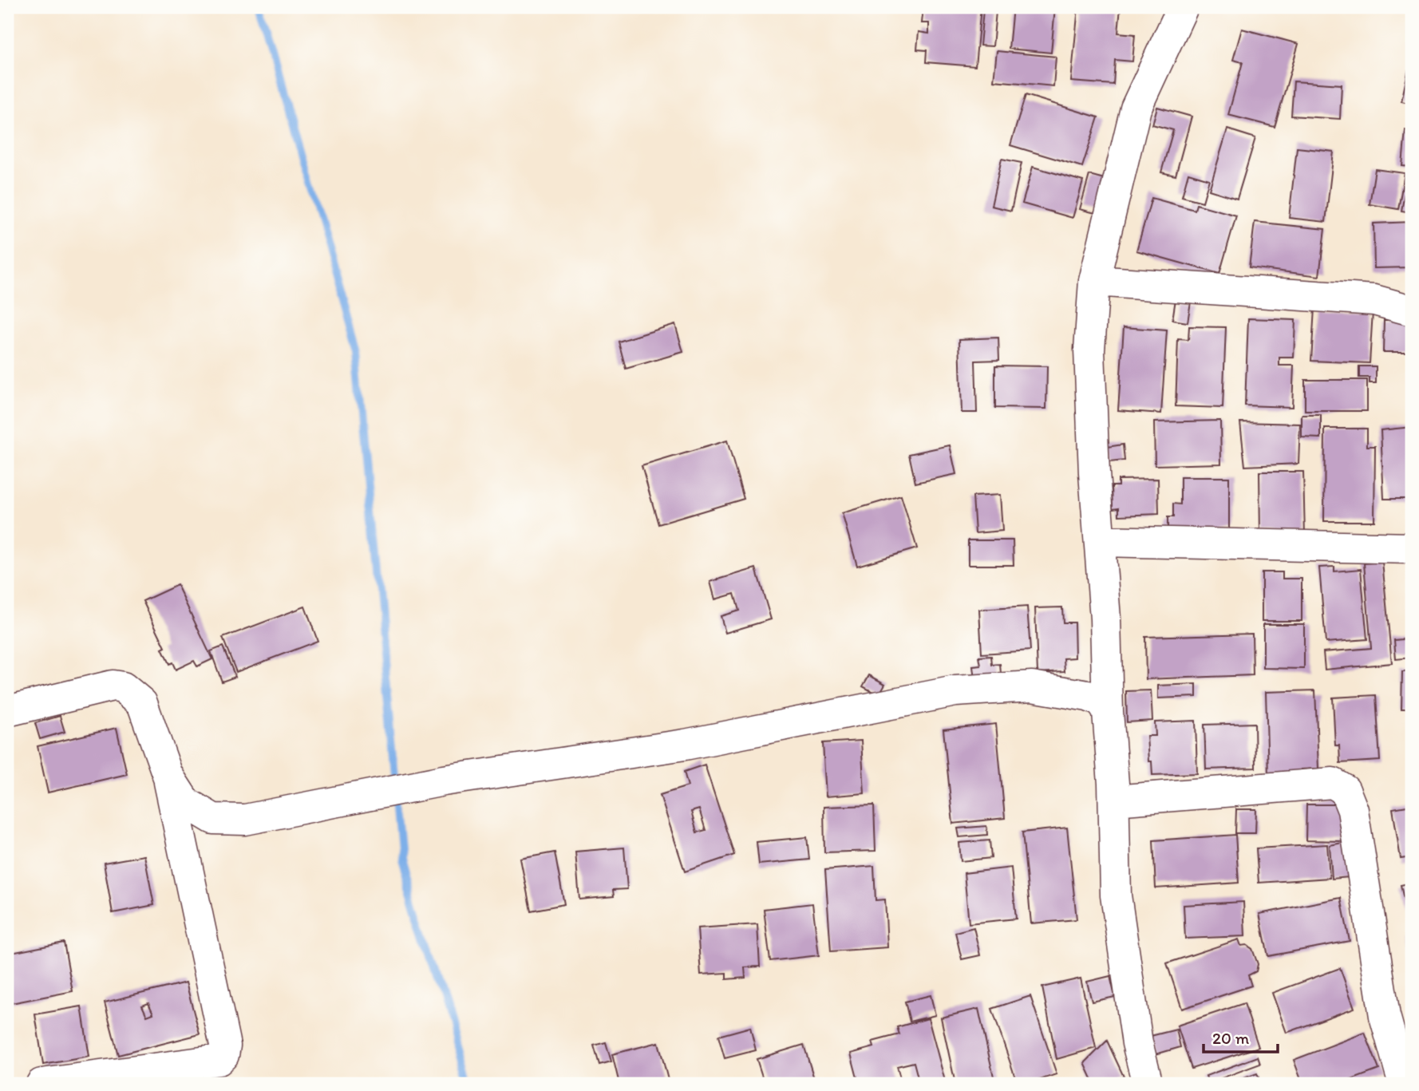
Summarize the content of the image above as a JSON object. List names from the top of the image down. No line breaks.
{"scale_bar":"20 m"}
